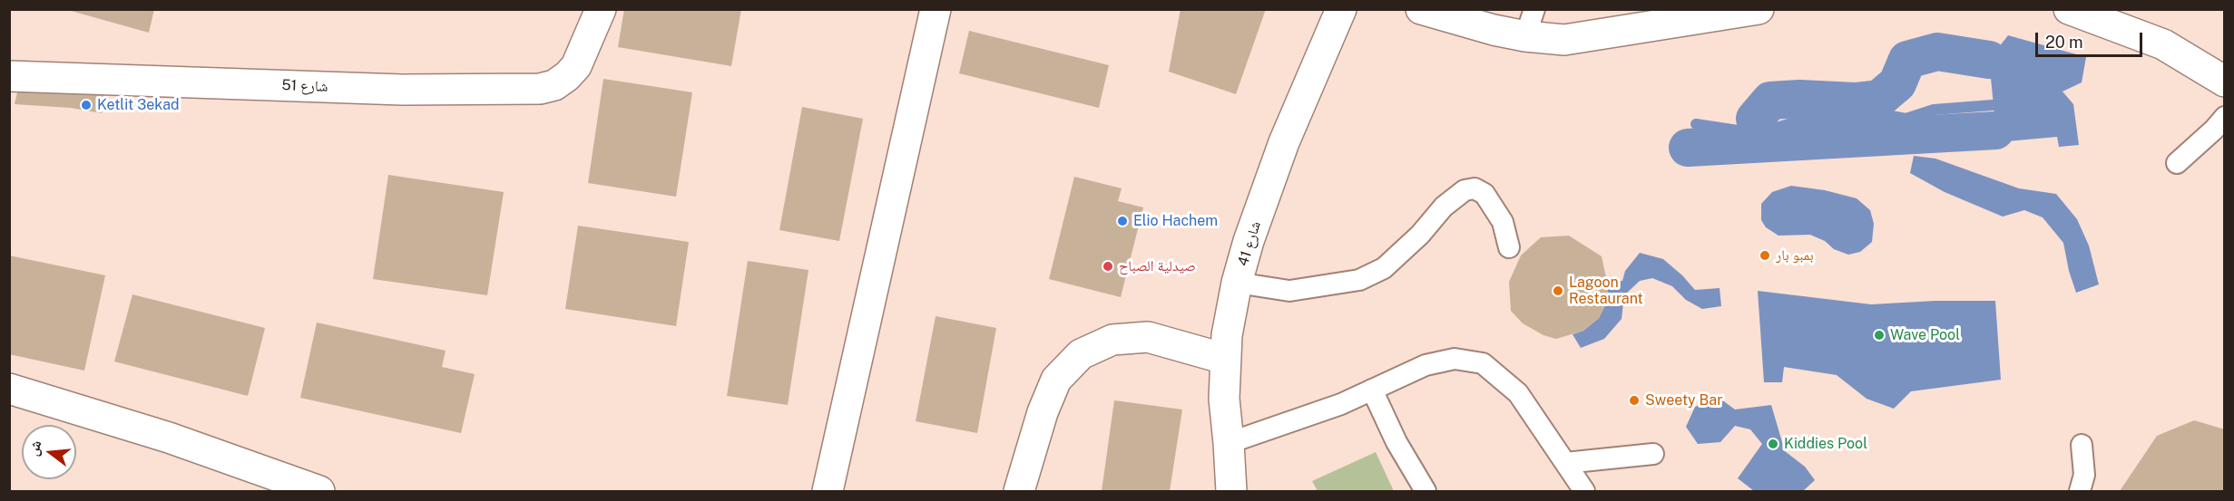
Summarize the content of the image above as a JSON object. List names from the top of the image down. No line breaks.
{"streets":{"street":["شارع 51","شارع 41"]},"places":["Ketlit 3ekad","Elio Hachem","بمبو بار","صيدلية الصباح","Lagoon Restaurant","Wave Pool","Sweety Bar","Kiddies Pool"],"scale_bar":"20 m","north":"left"}
